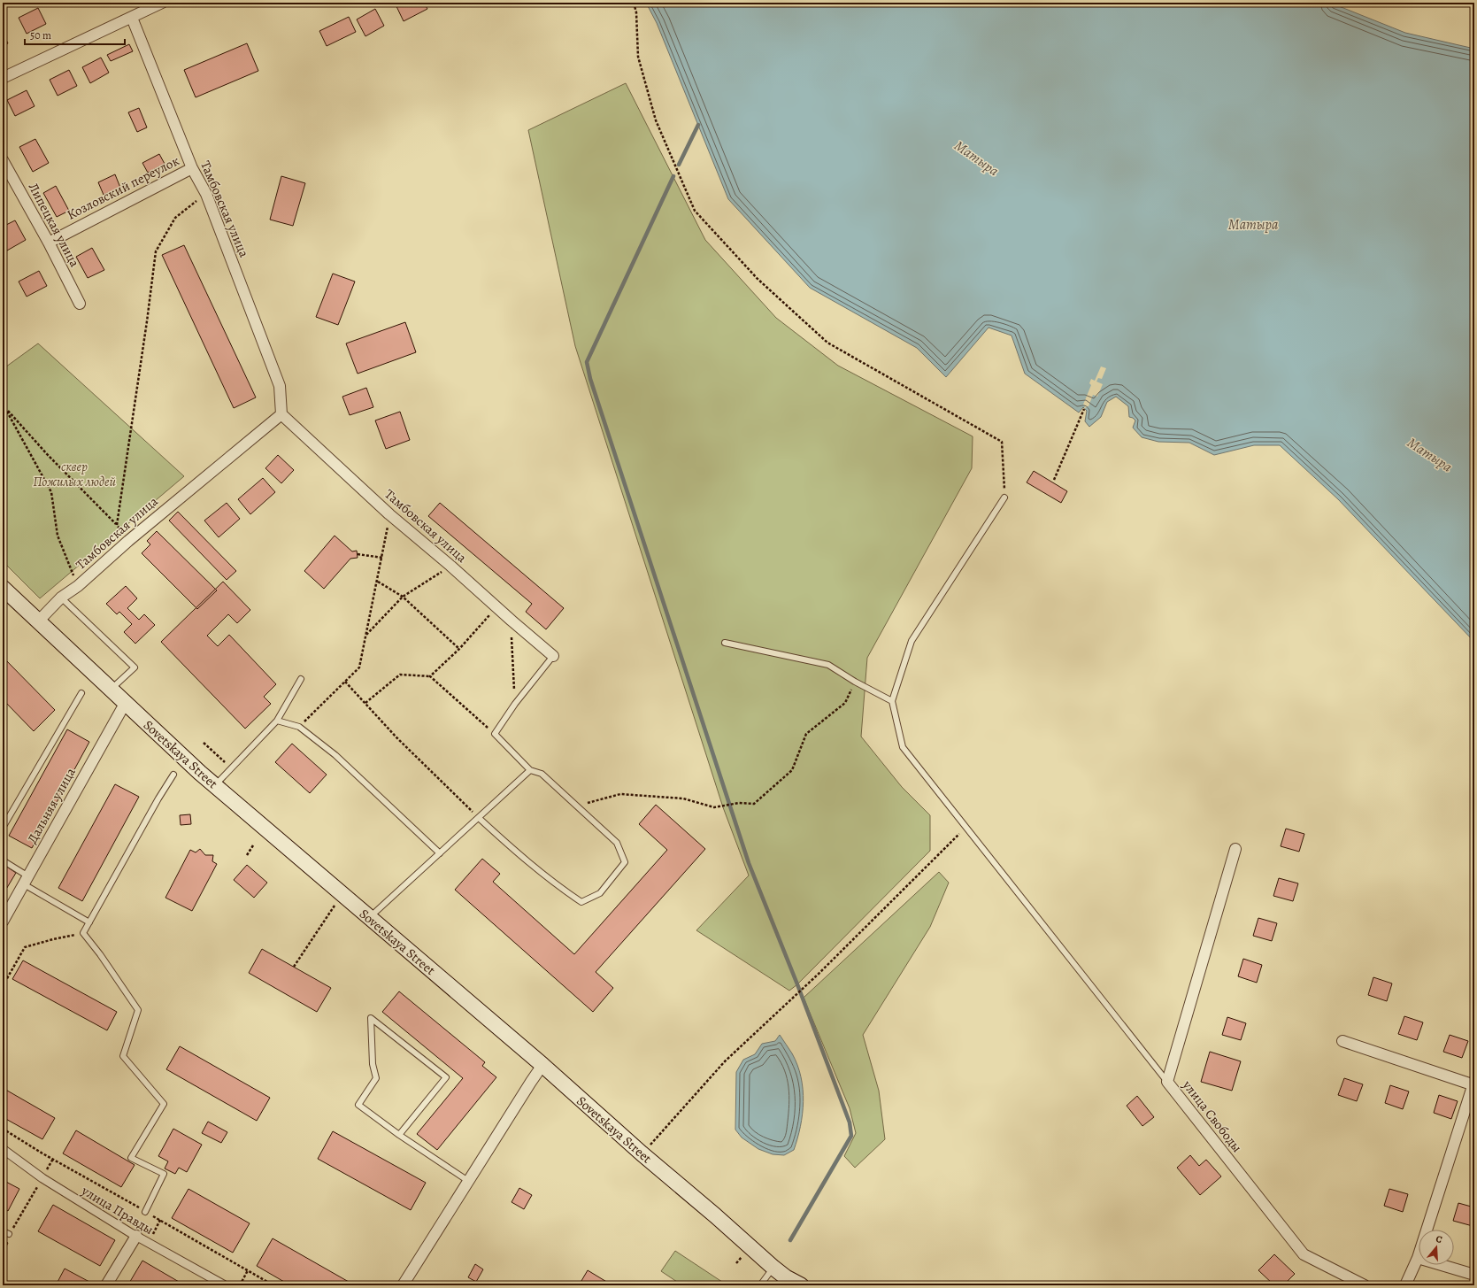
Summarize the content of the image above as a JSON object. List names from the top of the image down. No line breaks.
{"streets":{"main road":["Sovetskaya Street"],"street":["Козловский переулок","Тамбовская улица","Липецкая улица","Дальняя улица","улица Свободы","улица Правды"]},"crossings":[["Козловский переулок","Тамбовская улица"],["Козловский переулок","Липецкая улица"],["Тамбовская улица","Sovetskaya Street"],["Sovetskaya Street","Дальняя улица"]],"water":["Матыра"],"parks":["сквер Пожилых людей"],"scale_bar":"50 m","north":"top"}
